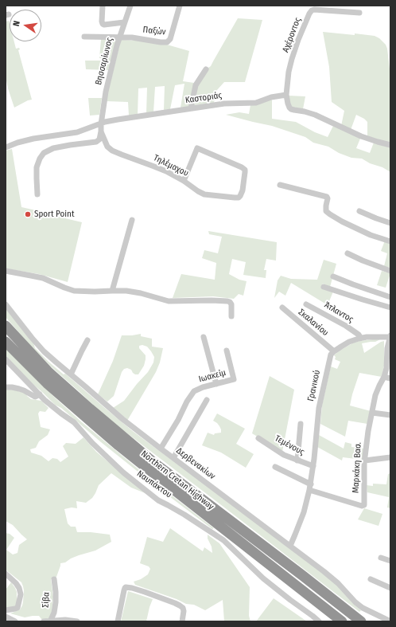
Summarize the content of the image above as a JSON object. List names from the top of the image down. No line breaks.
{"streets":{"highway":["Northern Cretan Highway"],"street":["Παξών","Αχέροντος","Βησσαρίωνος","Καστοριάς","Τηλέμαχου","Άτλαντος","Σκαλανίου","Ιωακείμ","Γρανικού","Τεμένους","Δερβενακίων","Μαρκάκη Βασ.","Ναυπάκτου","Σίβα"]},"crossings":[["Παξών","Βησσαρίωνος"],["Αχέροντος","Καστοριάς"],["Βησσαρίωνος","Καστοριάς"],["Βησσαρίωνος","Τηλέμαχου"],["Καστοριάς","Τηλέμαχου"],["Σκαλανίου","Γρανικού"],["Ιωακείμ","Δερβενακίων"],["Γρανικού","Τεμένους"],["Γρανικού","Δερβενακίων"],["Γρανικού","Μαρκάκη Βασ."]],"places":["Sport Point"],"north":"left"}
